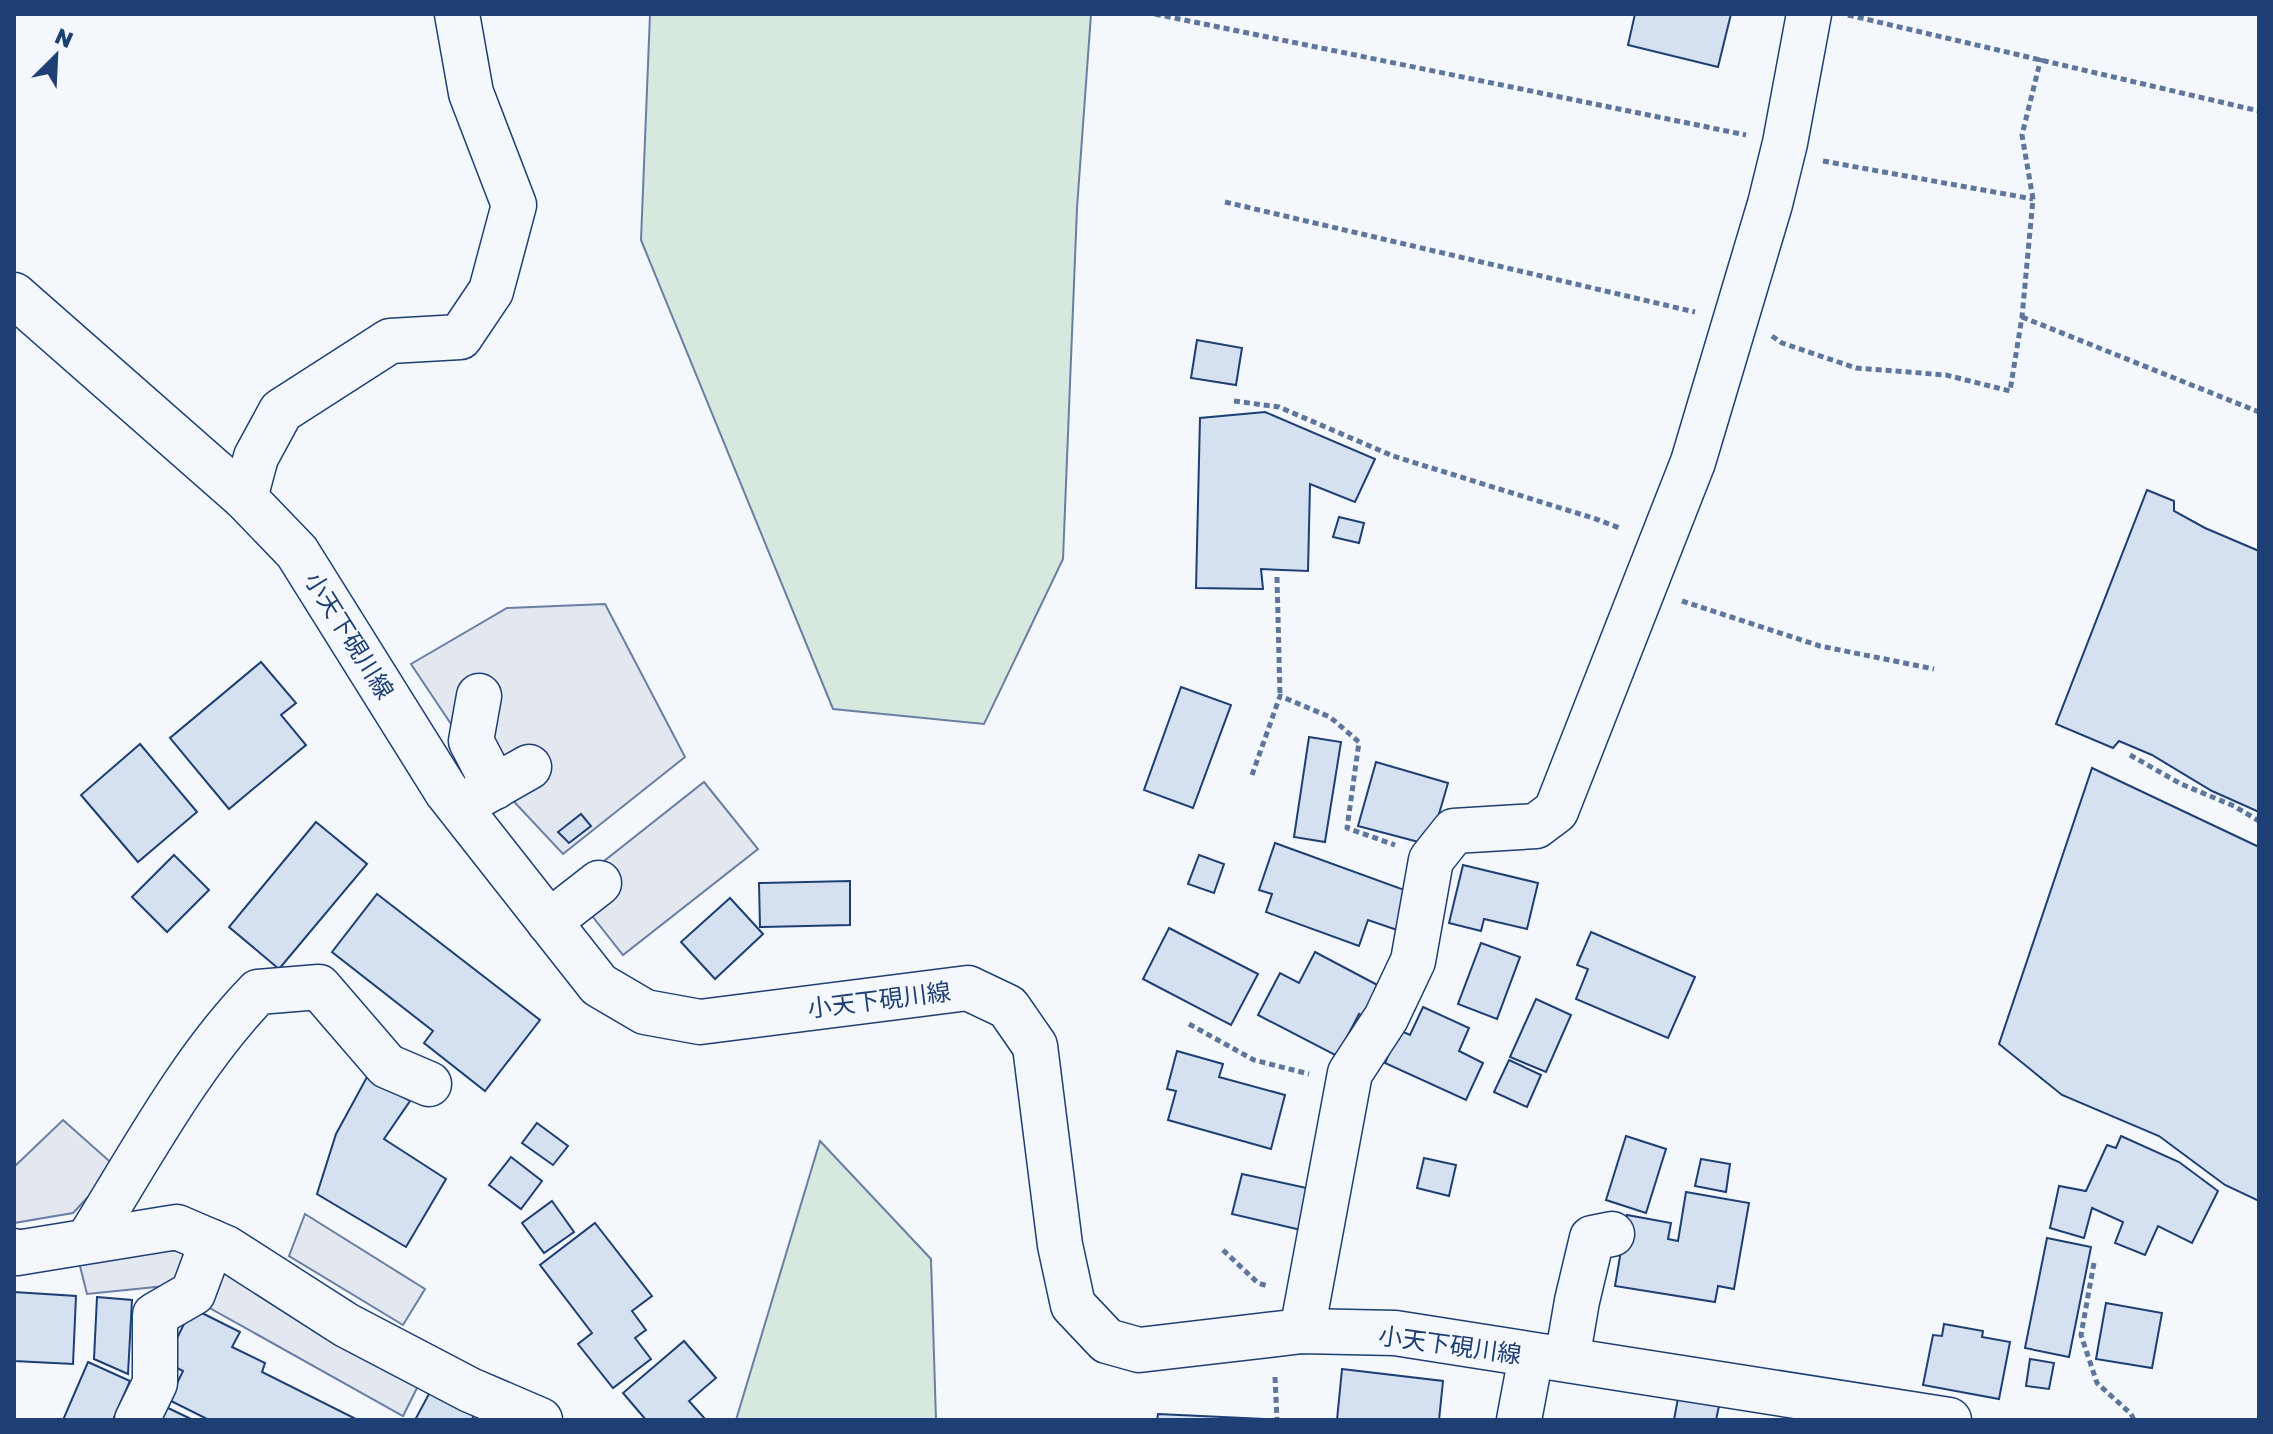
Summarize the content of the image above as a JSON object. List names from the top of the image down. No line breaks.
{"streets":{"street":["小天下硯川線"]},"north":"top right"}
